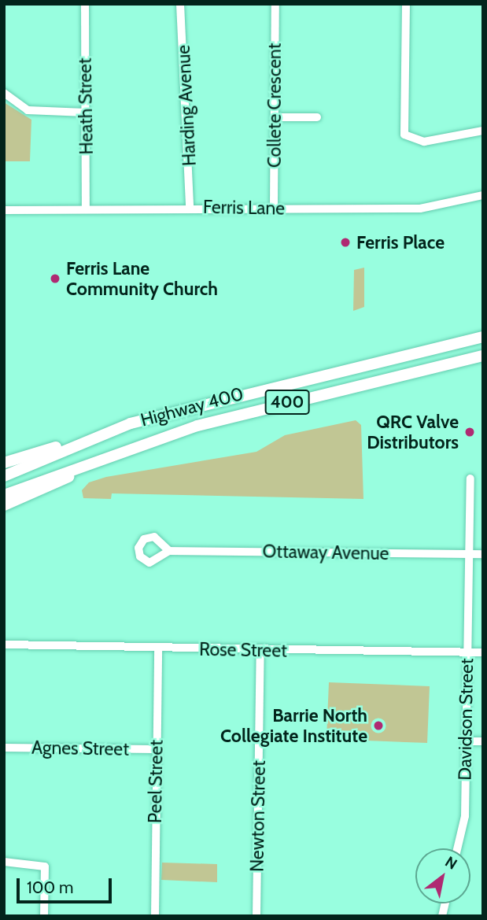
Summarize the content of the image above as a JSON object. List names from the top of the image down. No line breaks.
{"streets":{"highway":["400","Highway 400"],"street":["Harding Avenue","Collete Crescent","Heath Street","Ferris Lane","Ottaway Avenue","Rose Street","Davidson Street","Agnes Street","Peel Street","Newton Street"]},"crossings":[["Harding Avenue","Ferris Lane"],["Collete Crescent","Ferris Lane"],["Heath Street","Ferris Lane"],["Ottaway Avenue","Davidson Street"],["Rose Street","Davidson Street"],["Rose Street","Peel Street"],["Rose Street","Newton Street"],["Agnes Street","Peel Street"]],"places":["Ferris Place","Ferris Lane Community Church","QRC Valve Distributors","Barrie North Collegiate Institute"],"scale_bar":"100 m","north":"top right"}
